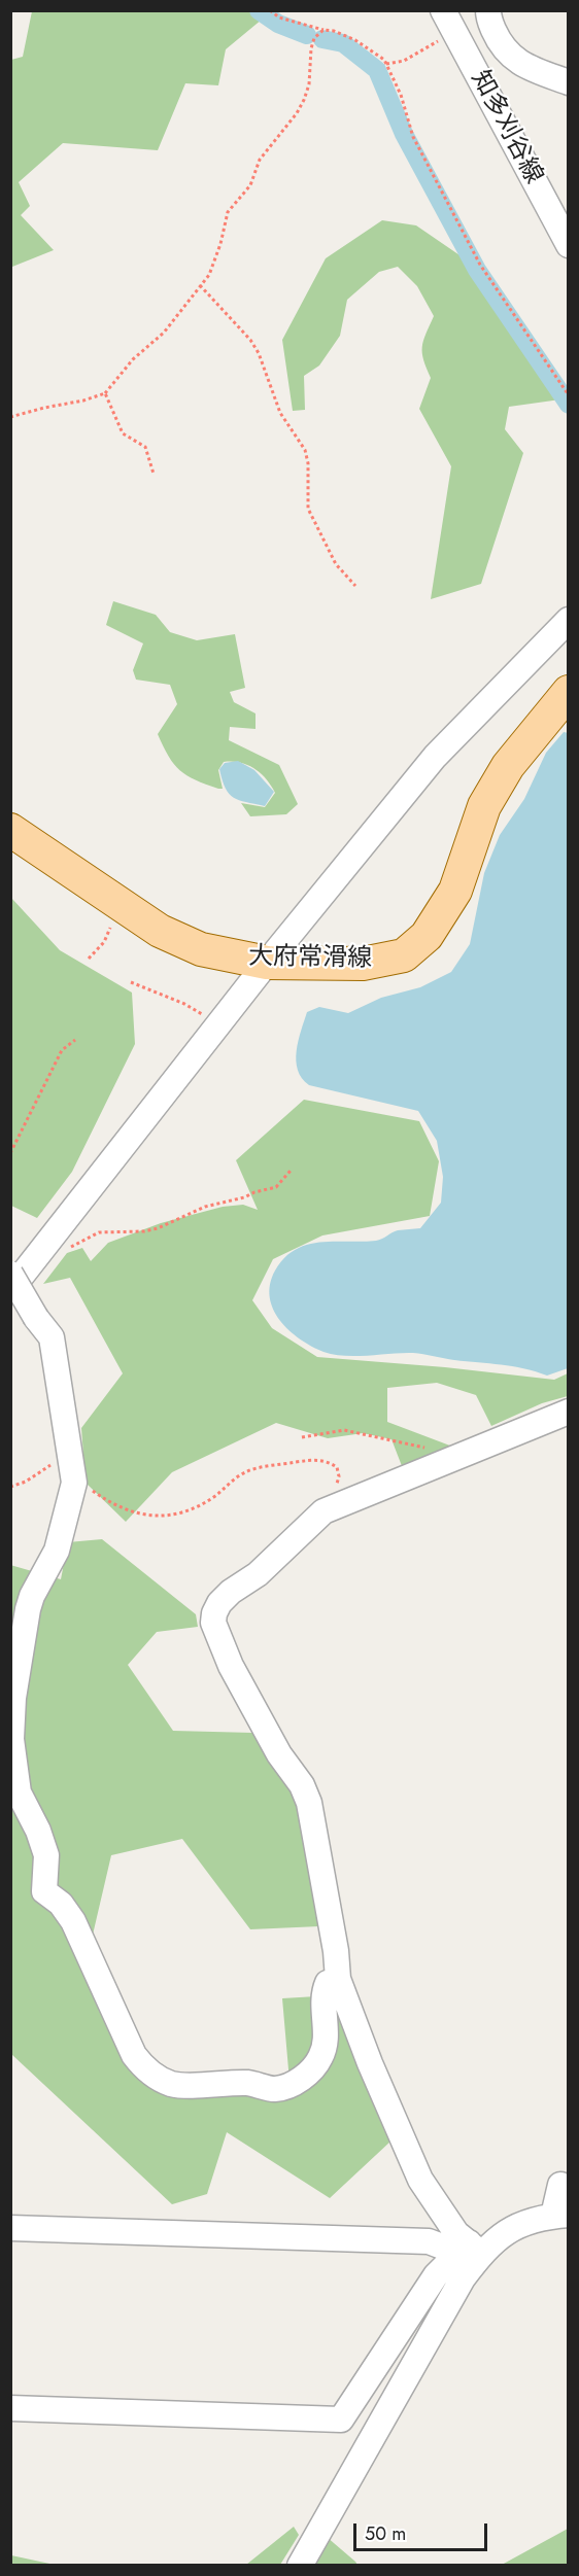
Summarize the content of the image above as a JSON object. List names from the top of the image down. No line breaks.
{"streets":{"main road":["大府常滑線"],"street":["知多刈谷線"]},"scale_bar":"50 m"}
